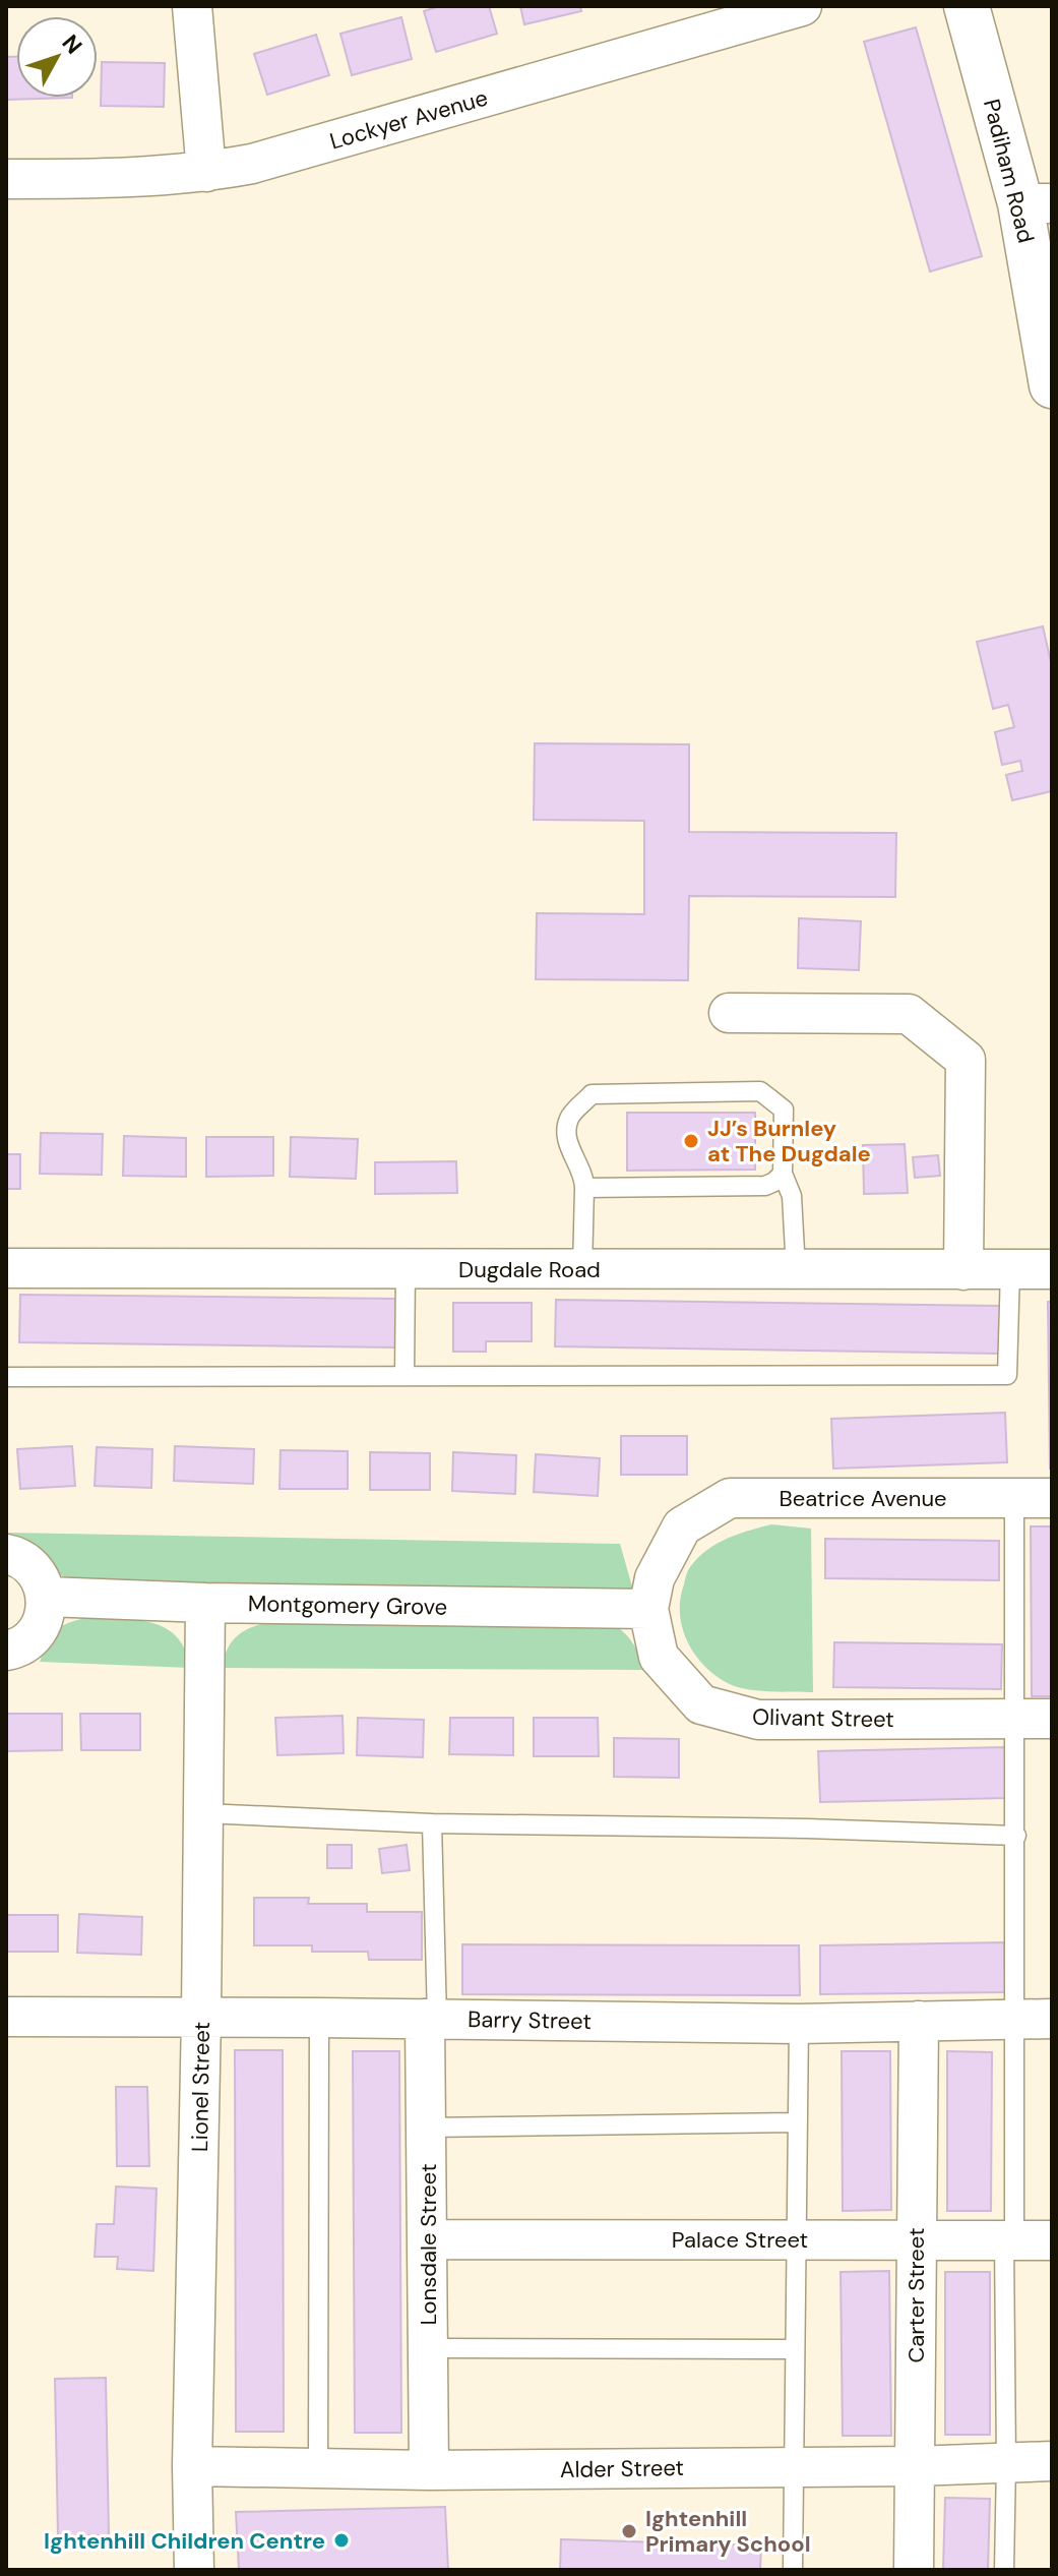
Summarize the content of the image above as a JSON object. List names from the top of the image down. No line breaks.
{"streets":{"main road":["Padiham Road"],"street":["Lockyer Avenue","Dugdale Road","Beatrice Avenue","Montgomery Grove","Olivant Street","Barry Street","Lionel Street","Palace Street","Lonsdale Street","Carter Street","Alder Street"]},"crossings":[["Beatrice Avenue","Olivant Street"],["Montgomery Grove","Olivant Street"],["Montgomery Grove","Lionel Street"],["Barry Street","Lionel Street"],["Barry Street","Lonsdale Street"],["Barry Street","Carter Street"],["Lionel Street","Alder Street"],["Palace Street","Lonsdale Street"],["Palace Street","Carter Street"],["Lonsdale Street","Alder Street"],["Carter Street","Alder Street"]],"places":["JJ’s Burnley at The Dugdale","Ightenhill Primary School","Ightenhill Children Centre"],"north":"top right"}
